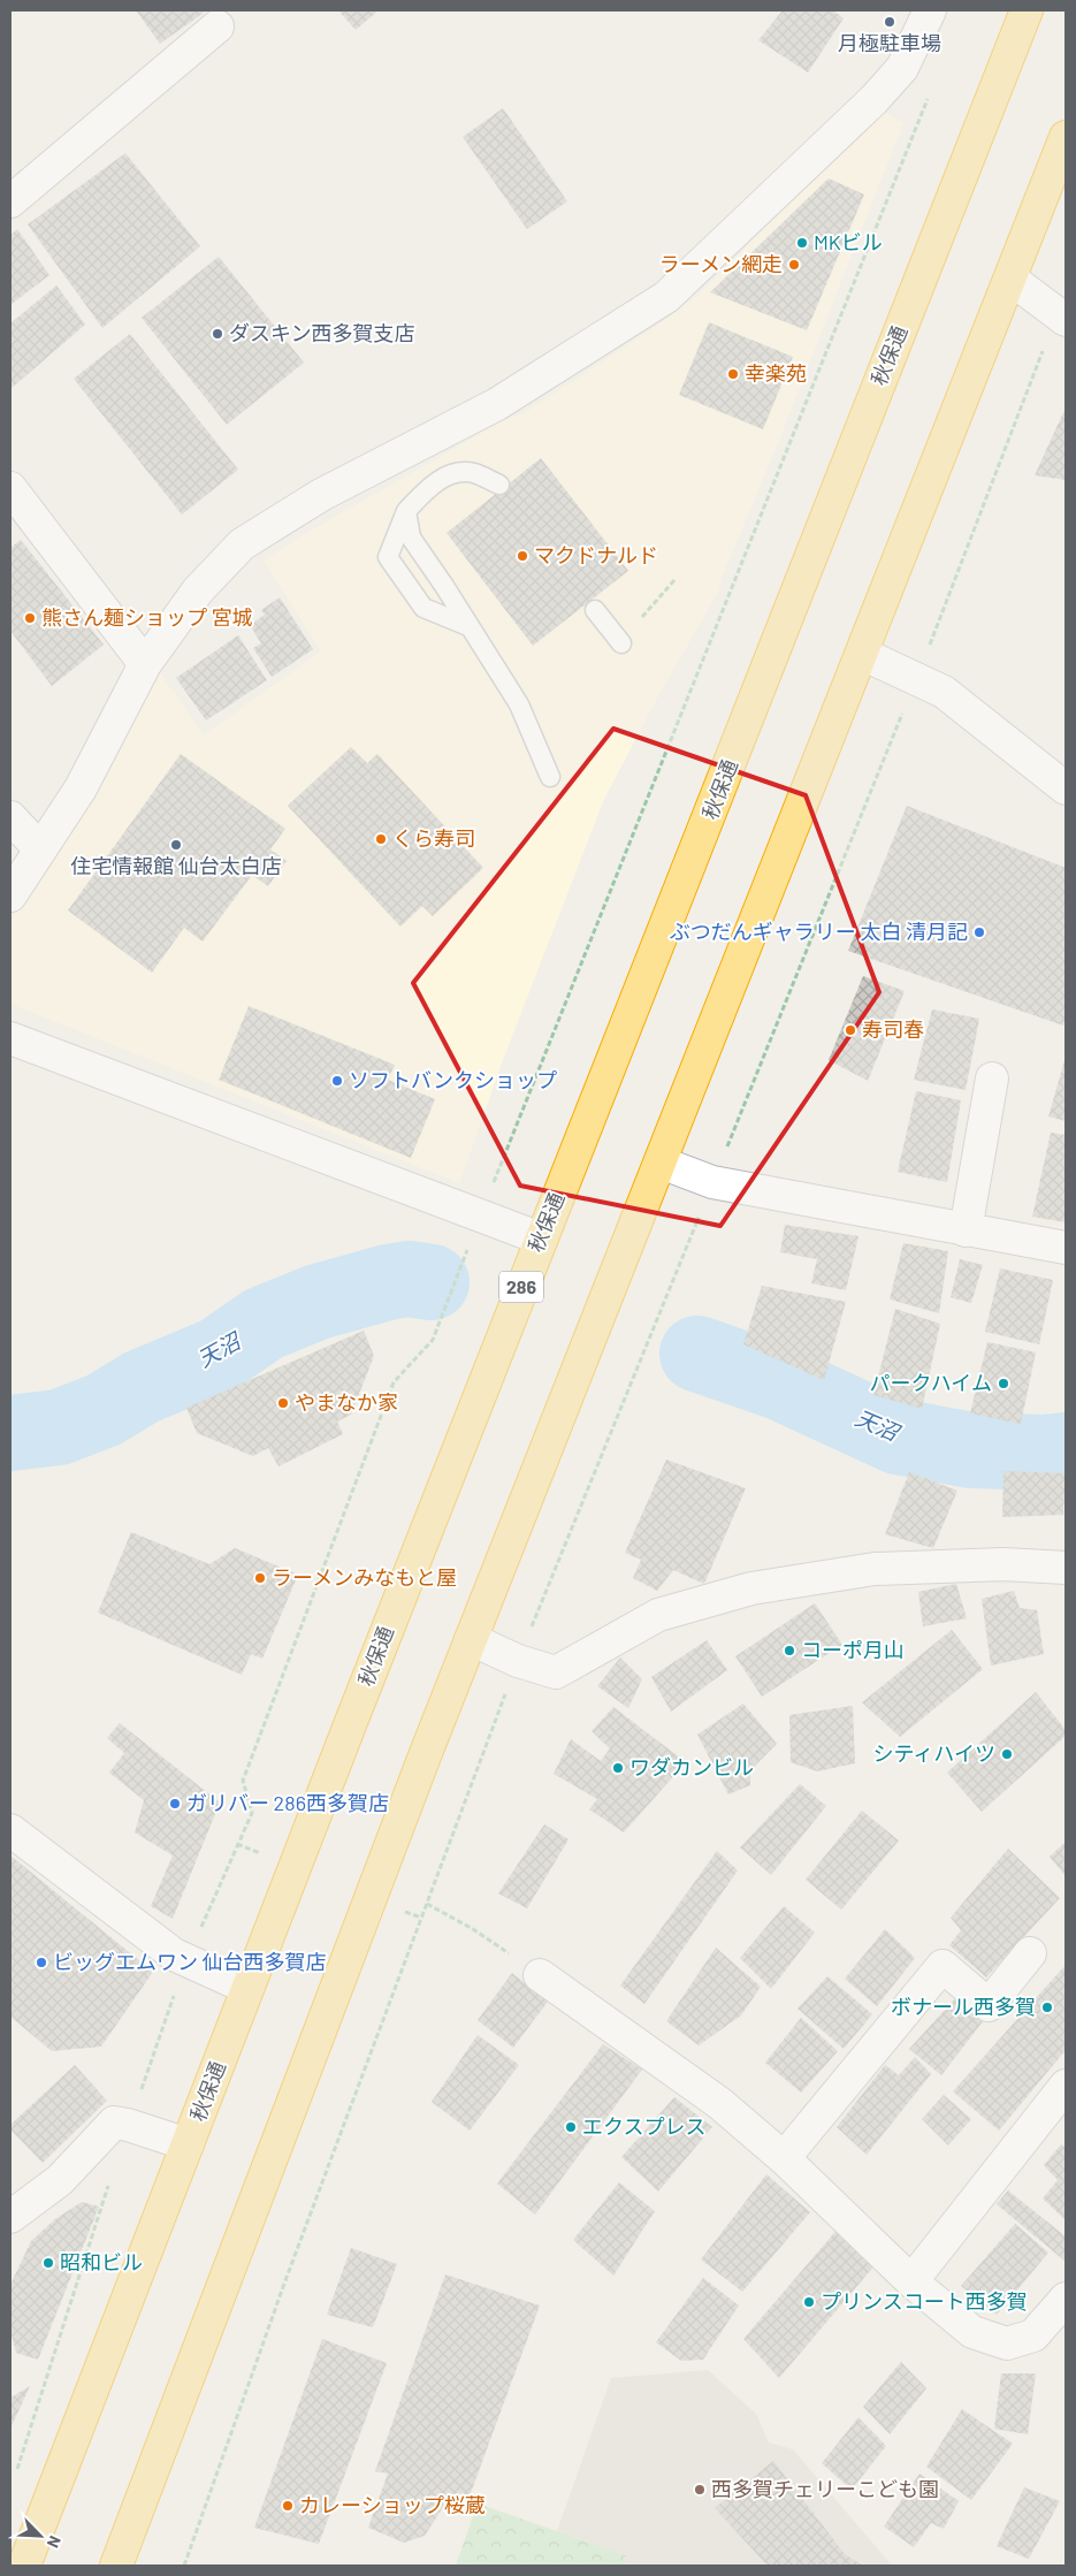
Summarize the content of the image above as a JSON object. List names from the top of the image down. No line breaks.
{"streets":{"highway":["秋保通","286"]},"water":["天沼"],"places":["月極駐車場","MKビル","ラーメン網走","ダスキン西多賀支店","幸楽苑","マクドナルド","熊さん麺ショップ 宮城","くら寿司","住宅情報館 仙台太白店","ぶつだんギャラリー 太白 清月記","寿司春","ソフトバンクショップ","パークハイム","やまなか家","ラーメンみなもと屋","コーポ月山","シティハイツ","ワダカンビル","ガリバー 286西多賀店","ビッグエムワン 仙台西多賀店","ボナール西多賀","エクスプレス","昭和ビル","プリンスコート西多賀","西多賀チェリーこども園","カレーショップ桜蔵"],"north":"bottom right"}
